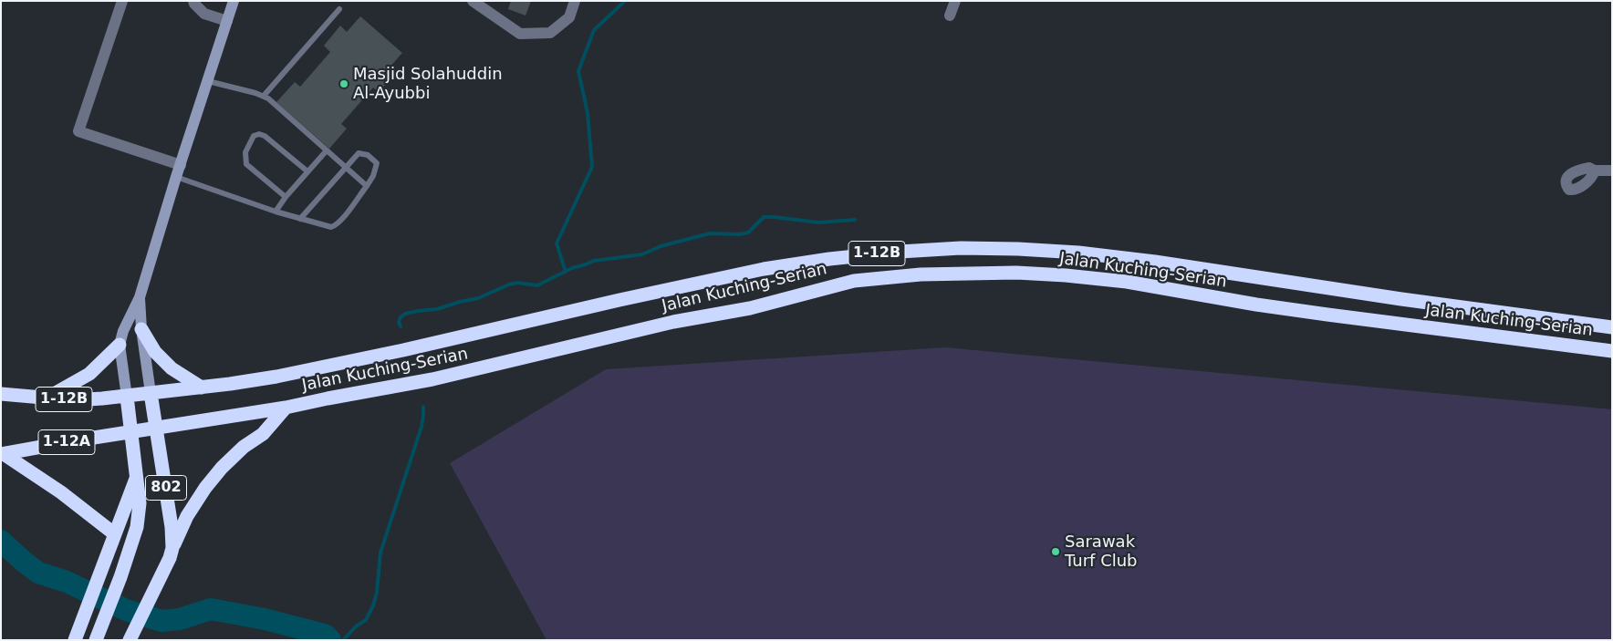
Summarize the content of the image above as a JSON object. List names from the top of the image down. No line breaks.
{"streets":{"highway":["1-12B","Jalan Kuching-Serian","1-12A","802"]},"crossings":[["Jalan Kuching-Serian","802"]],"places":["Masjid Solahuddin Al-Ayubbi","Sarawak Turf Club"]}
